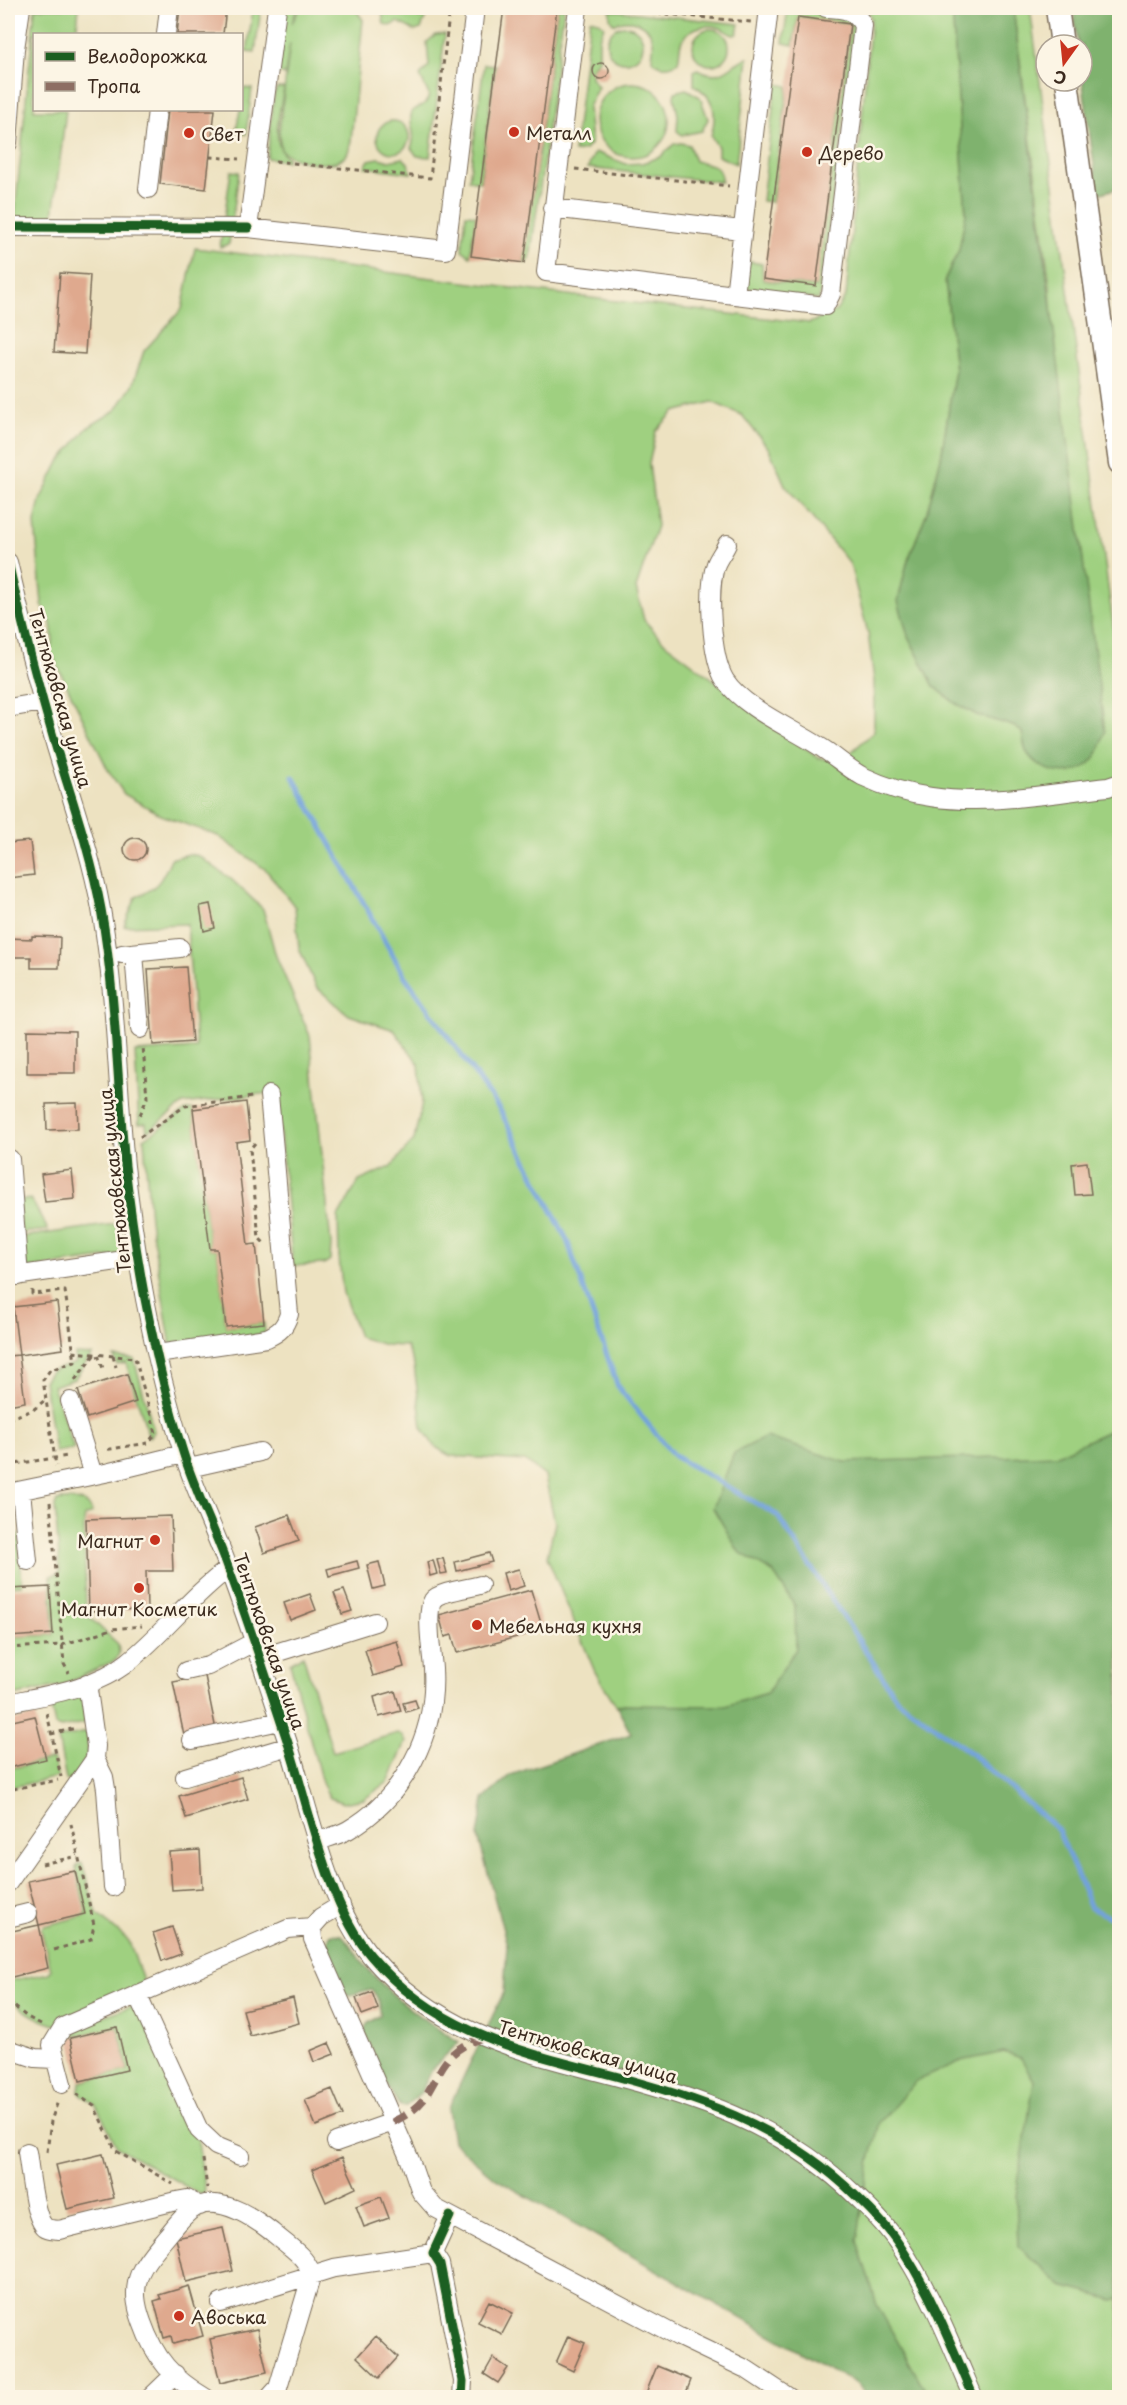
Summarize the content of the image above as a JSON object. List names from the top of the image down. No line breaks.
{"streets":{"street":["Тентюковская улица"]},"places":["Металл","Свет","Дерево","Магнит","Магнит Косметик","Мебельная кухня","Авоська"],"legend":["Велодорожка","Тропа"],"north":"bottom"}
